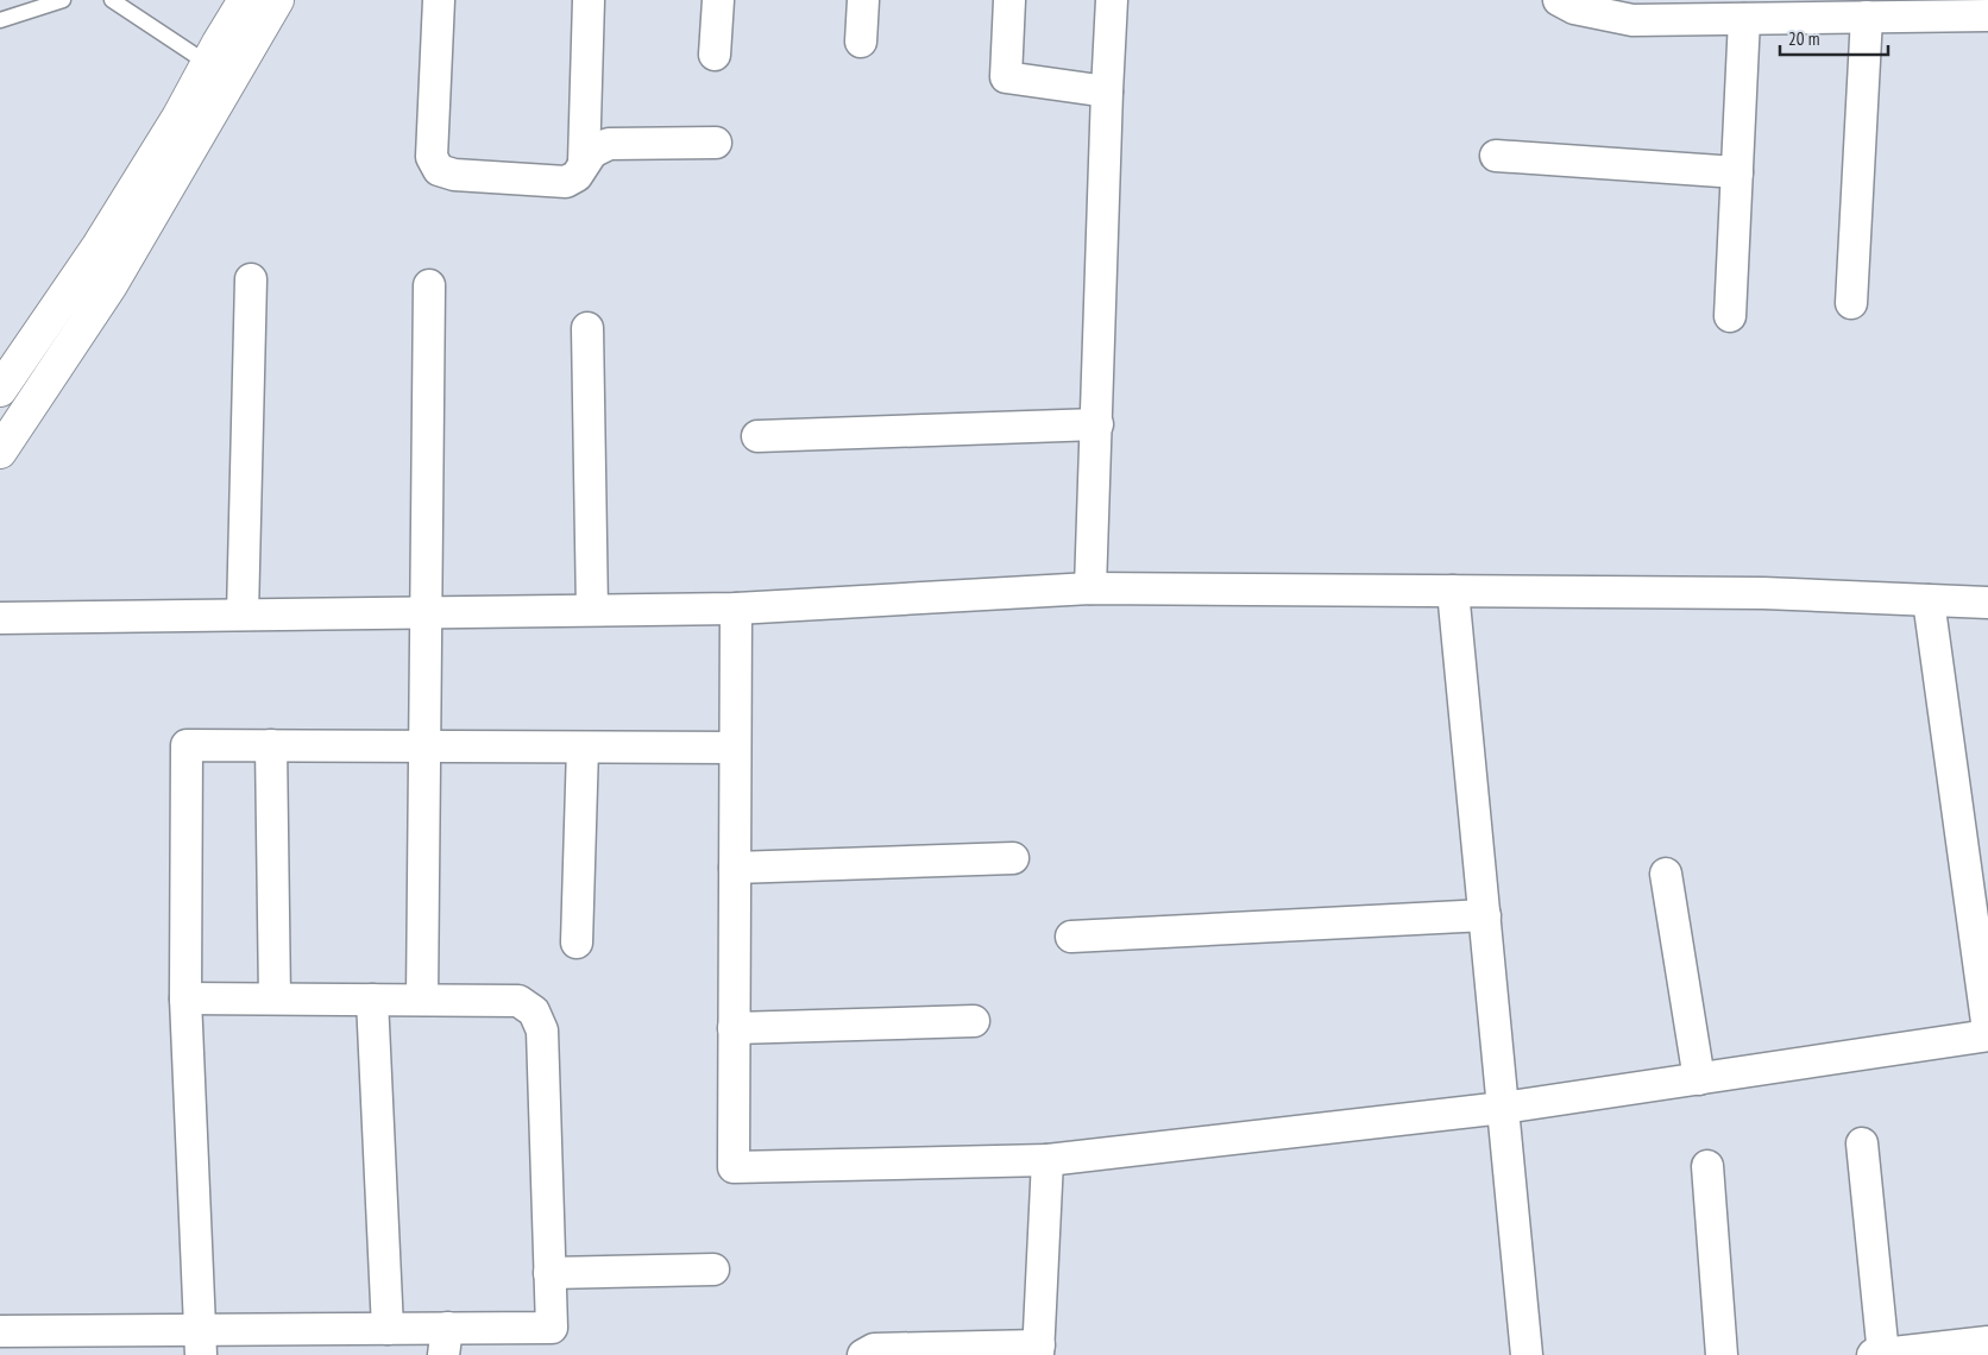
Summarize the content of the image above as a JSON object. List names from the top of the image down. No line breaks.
{"scale_bar":"20 m"}
